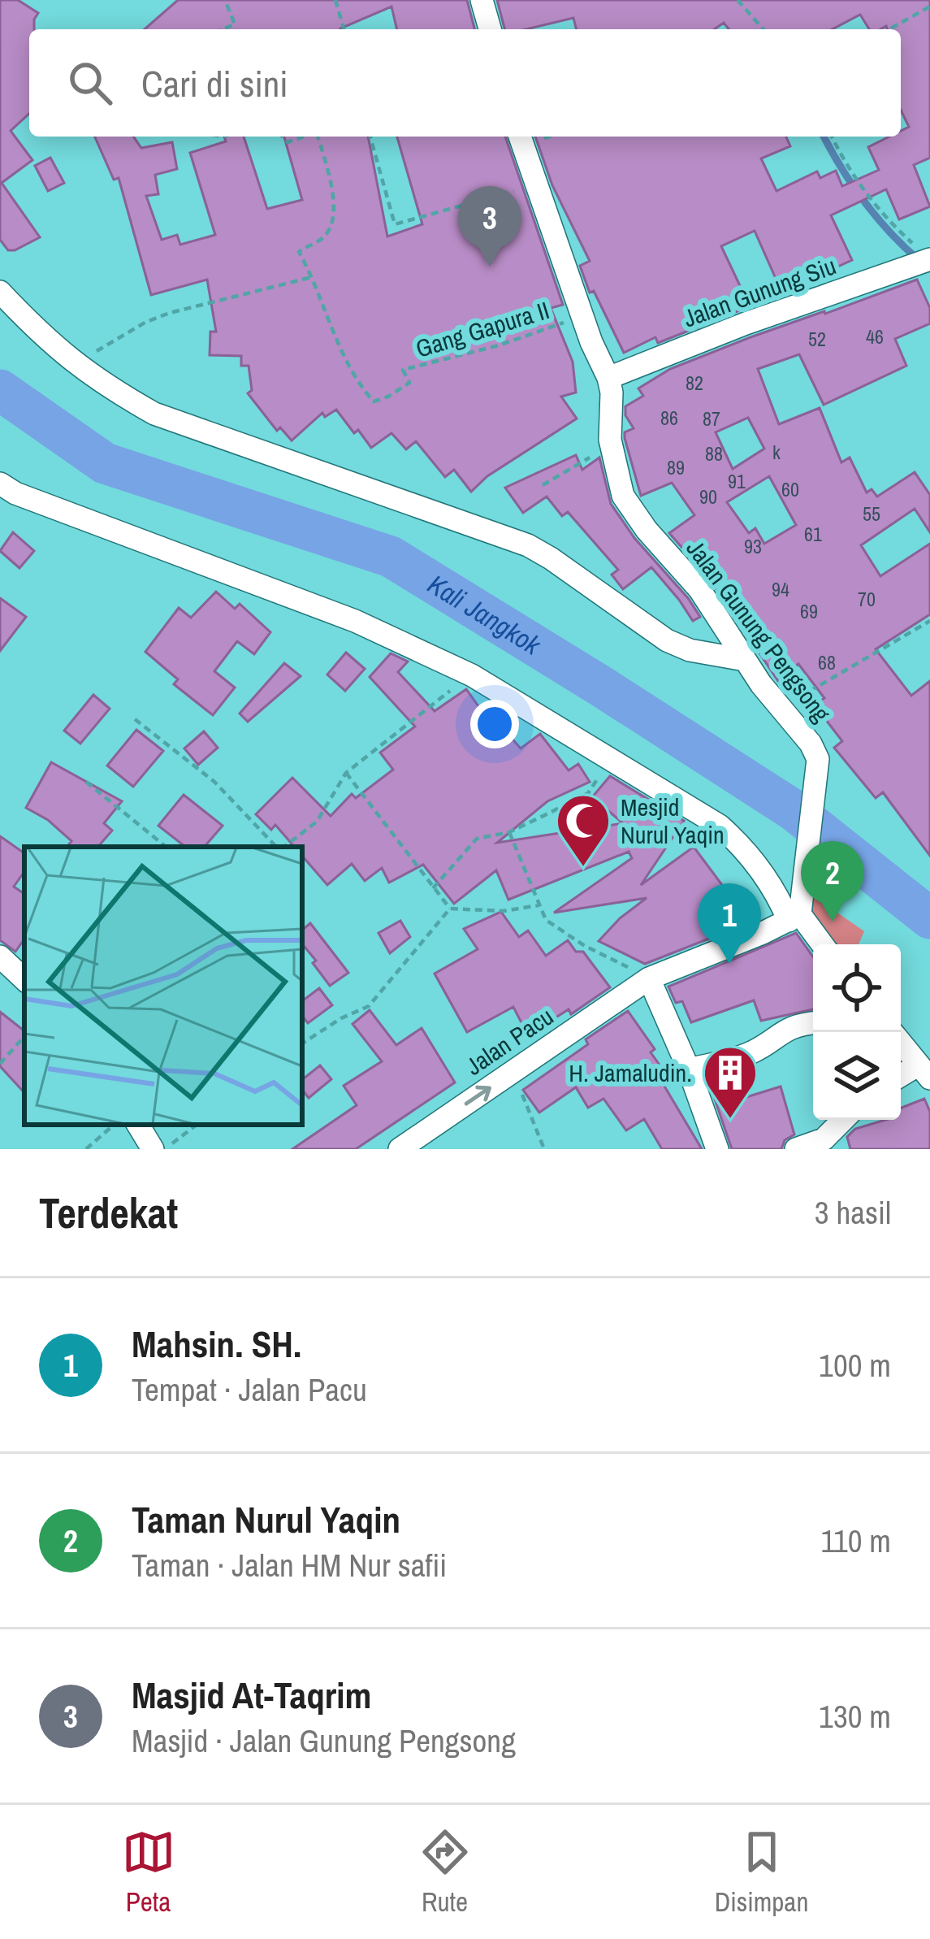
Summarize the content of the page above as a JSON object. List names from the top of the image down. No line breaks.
{"streets":{"street":["Jalan Gunung Siu","Jalan Gunung Pengsong","Jalan Pacu"],"path":["Gang Gapura II"]},"crossings":[["Jalan Gunung Siu","Jalan Gunung Pengsong"],["Gang Gapura II","Jalan Gunung Pengsong"],["Jalan Gunung Pengsong","Jalan Pacu"]],"water":["Kali Jangkok"],"places":{"mosque":["Mesjid Nurul Yaqin"],"building":["H. Jamaludin."]},"house_numbers":["46","52","82","86","87","k","88","89","91","60","90","55","61","93","94","70","69","68"],"page":{"search":"Cari di sini","pins":["3","2","1"],"heading":["Terdekat","3 hasil"],"list":[{"mark":"1","name":"Mahsin. SH.","note":"Tempat · Jalan Pacu","value":"100 m"},{"mark":"2","name":"Taman Nurul Yaqin","note":"Taman · Jalan HM Nur safii","value":"110 m"},{"mark":"3","name":"Masjid At-Taqrim","note":"Masjid · Jalan Gunung Pengsong","value":"130 m"}],"nav":["Peta","Rute","Disimpan"]}}
